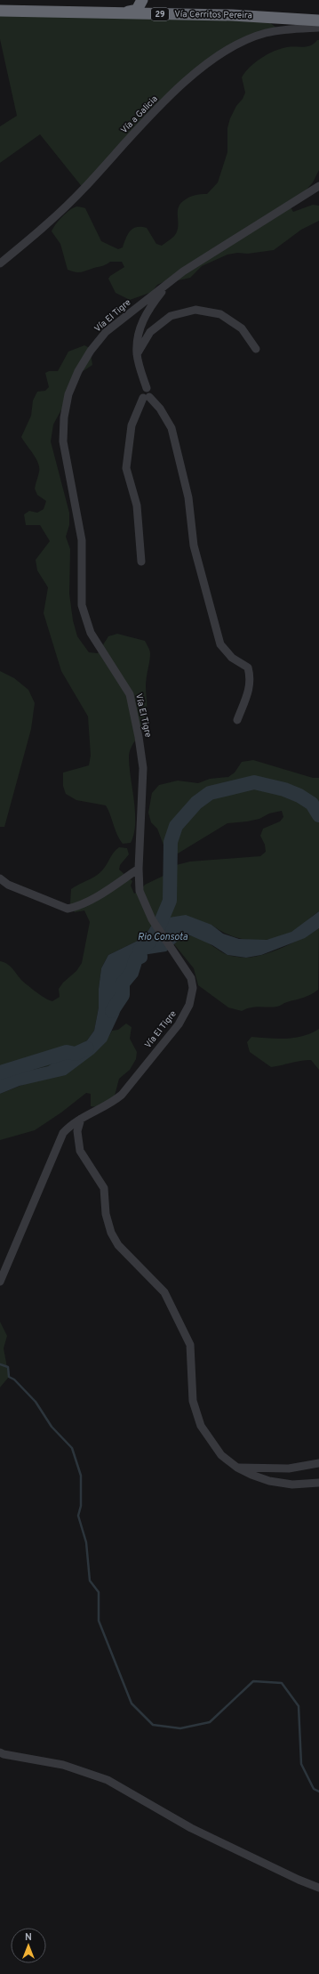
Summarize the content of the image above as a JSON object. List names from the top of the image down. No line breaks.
{"streets":{"highway":["29","Vía Cerritos Pereira"],"street":["Vía a Galicia","Vía El Tigre"]},"water":["Rio Consota"],"north":"top"}
